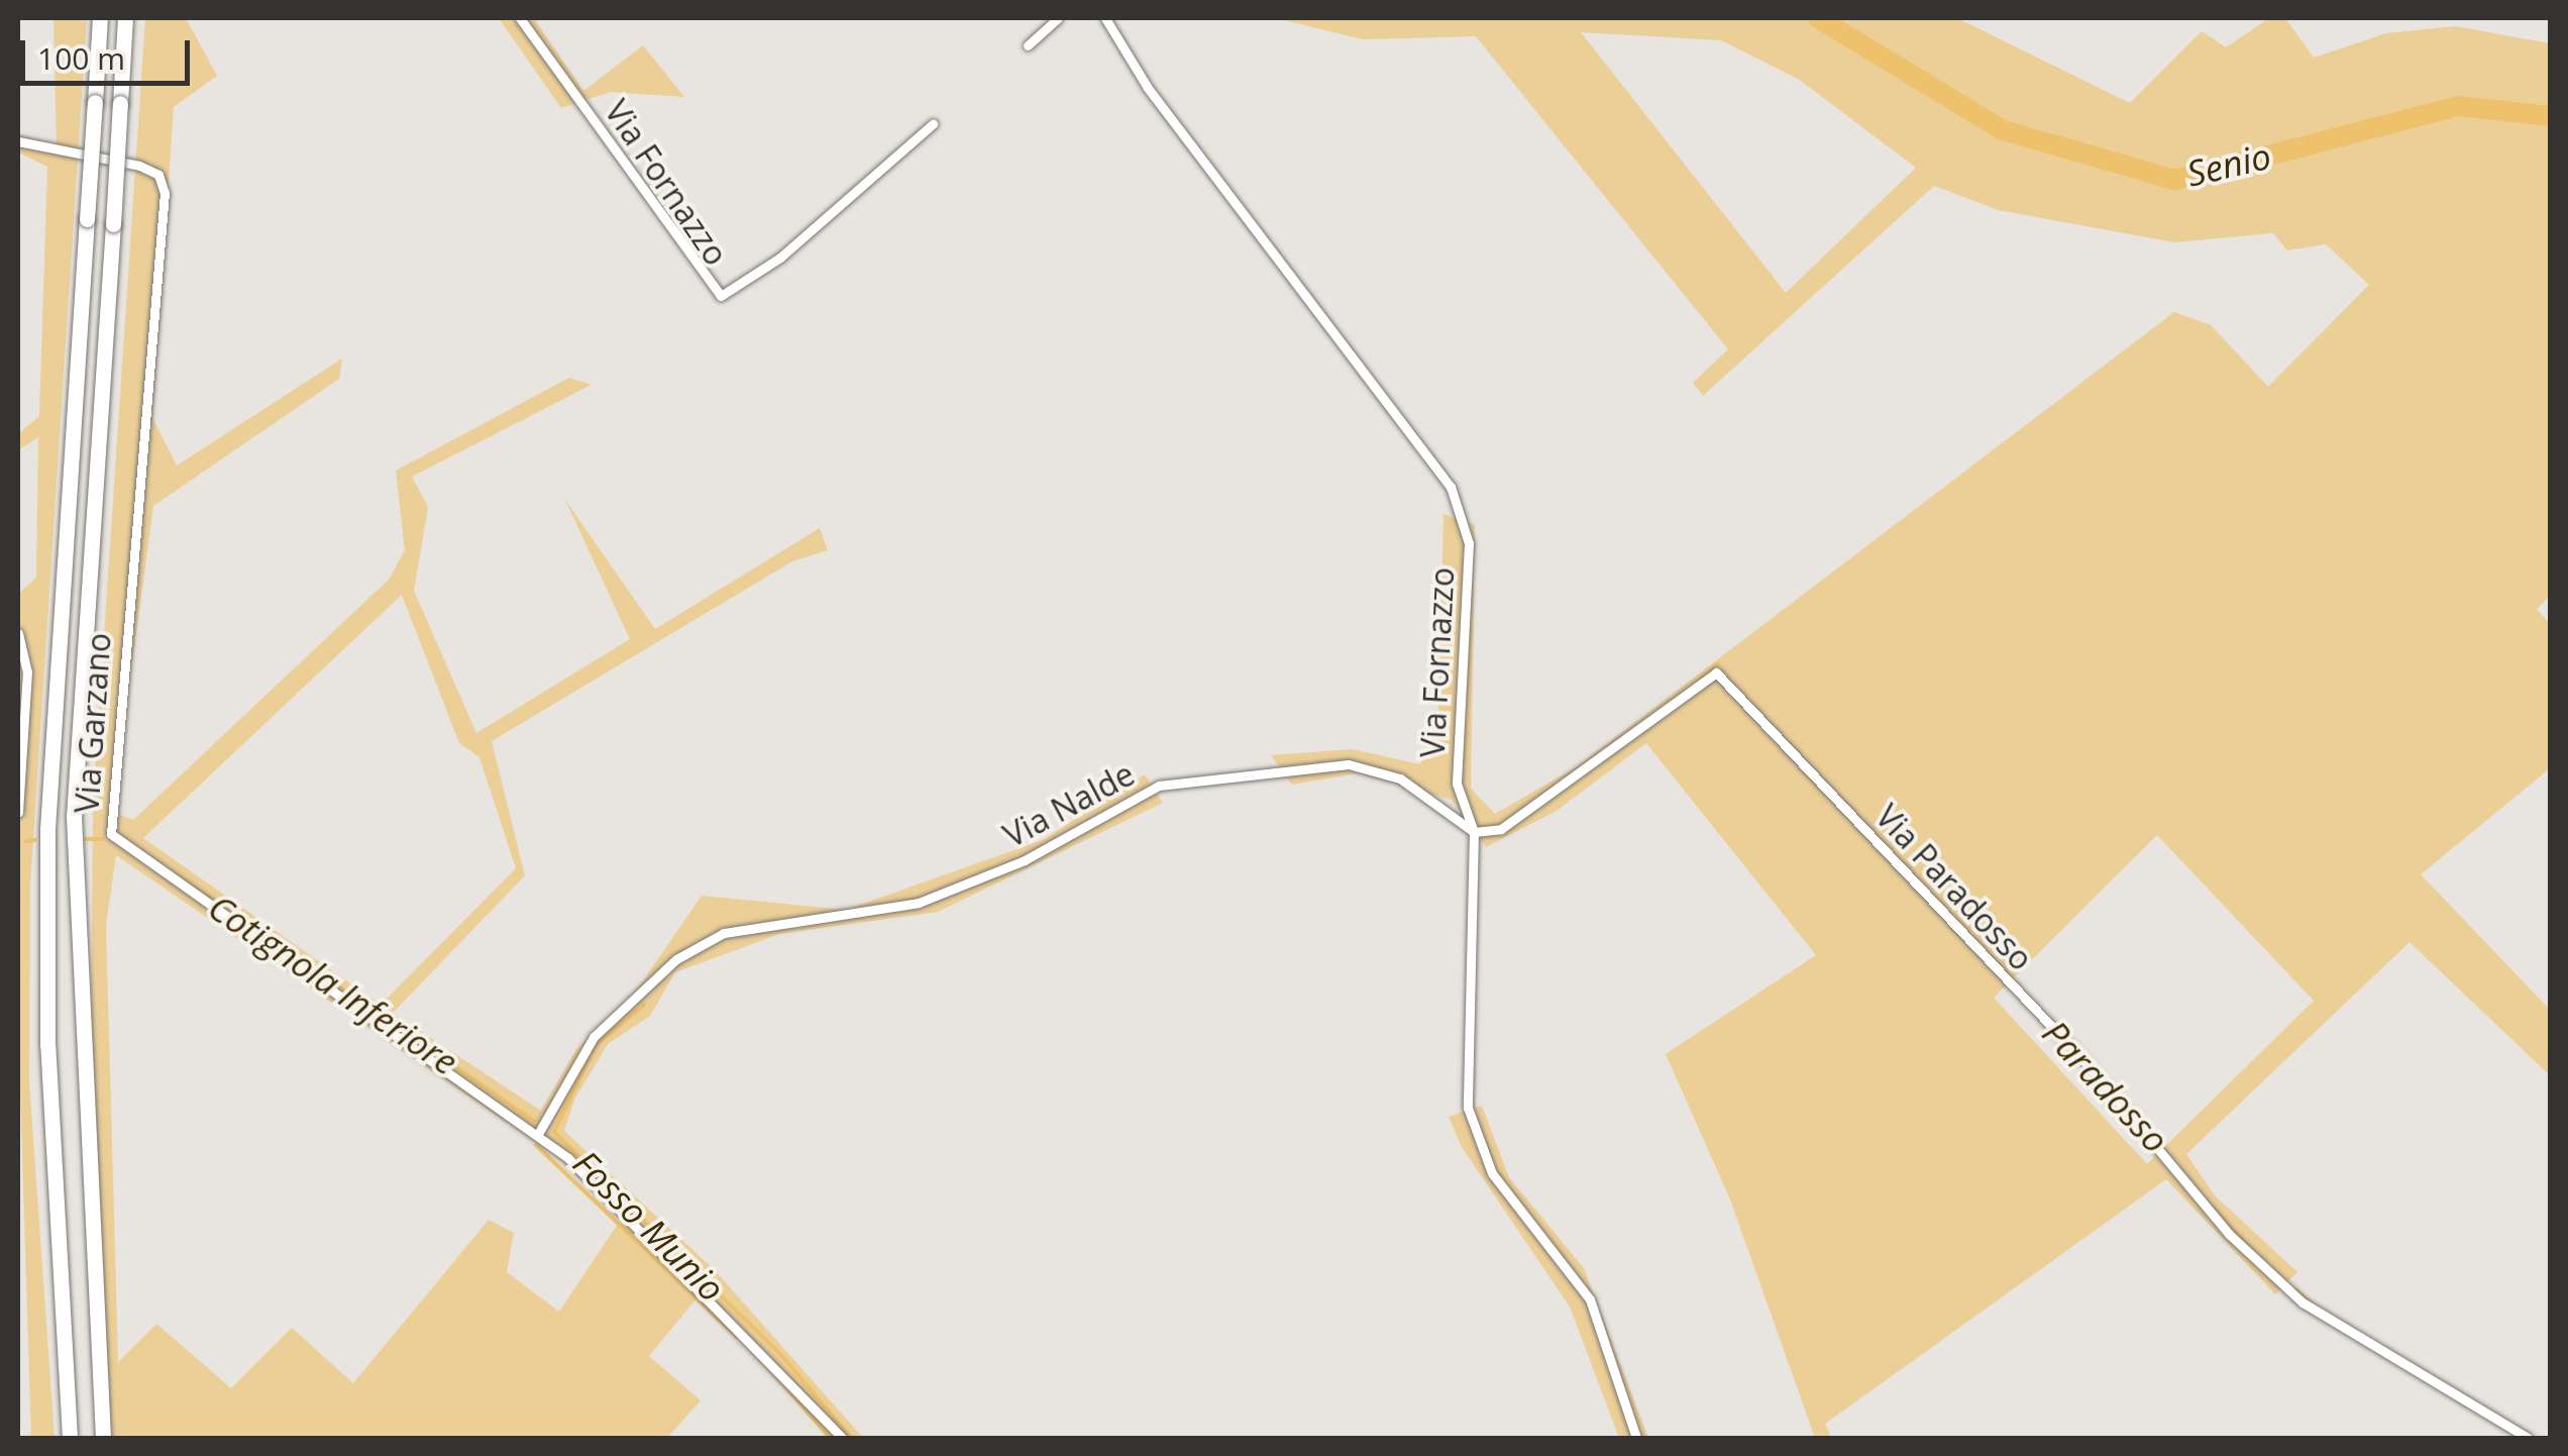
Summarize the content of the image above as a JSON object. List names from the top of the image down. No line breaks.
{"streets":{"street":["Via Fornazzo","Via Garzano","Via Nalde","Via Paradosso"]},"crossings":[["Via Fornazzo","Via Nalde"],["Via Fornazzo","Via Paradosso"],["Via Garzano","Via Nalde"],["Via Nalde","Via Paradosso"]],"water":["Senio","Cotignola Inferiore","Paradosso","Fosso Munio"],"scale_bar":"100 m"}
